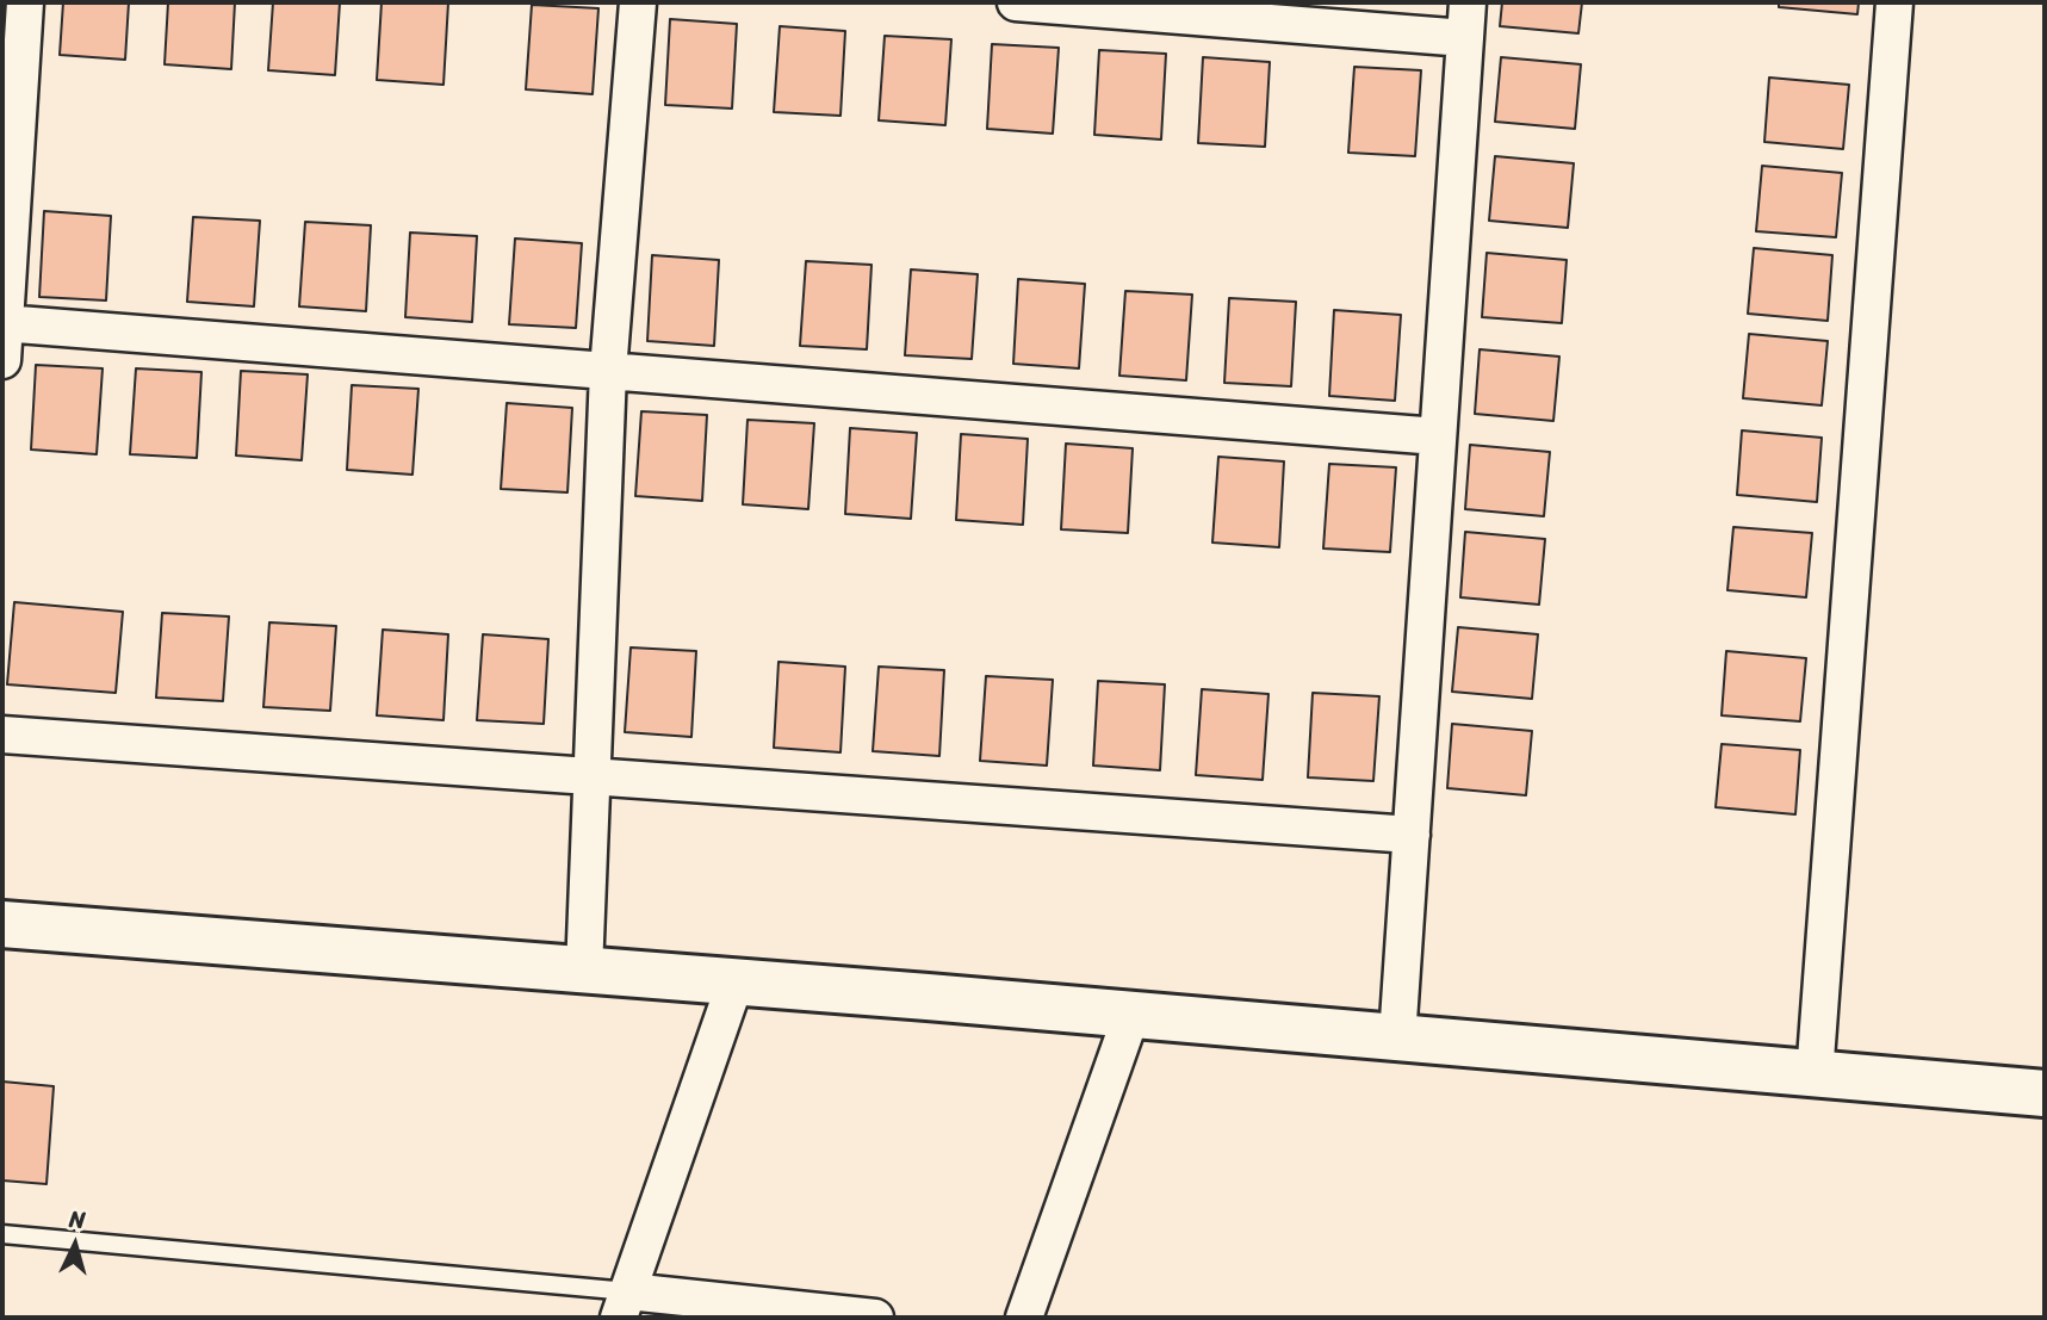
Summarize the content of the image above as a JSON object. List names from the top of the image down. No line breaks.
{"north":"top"}
